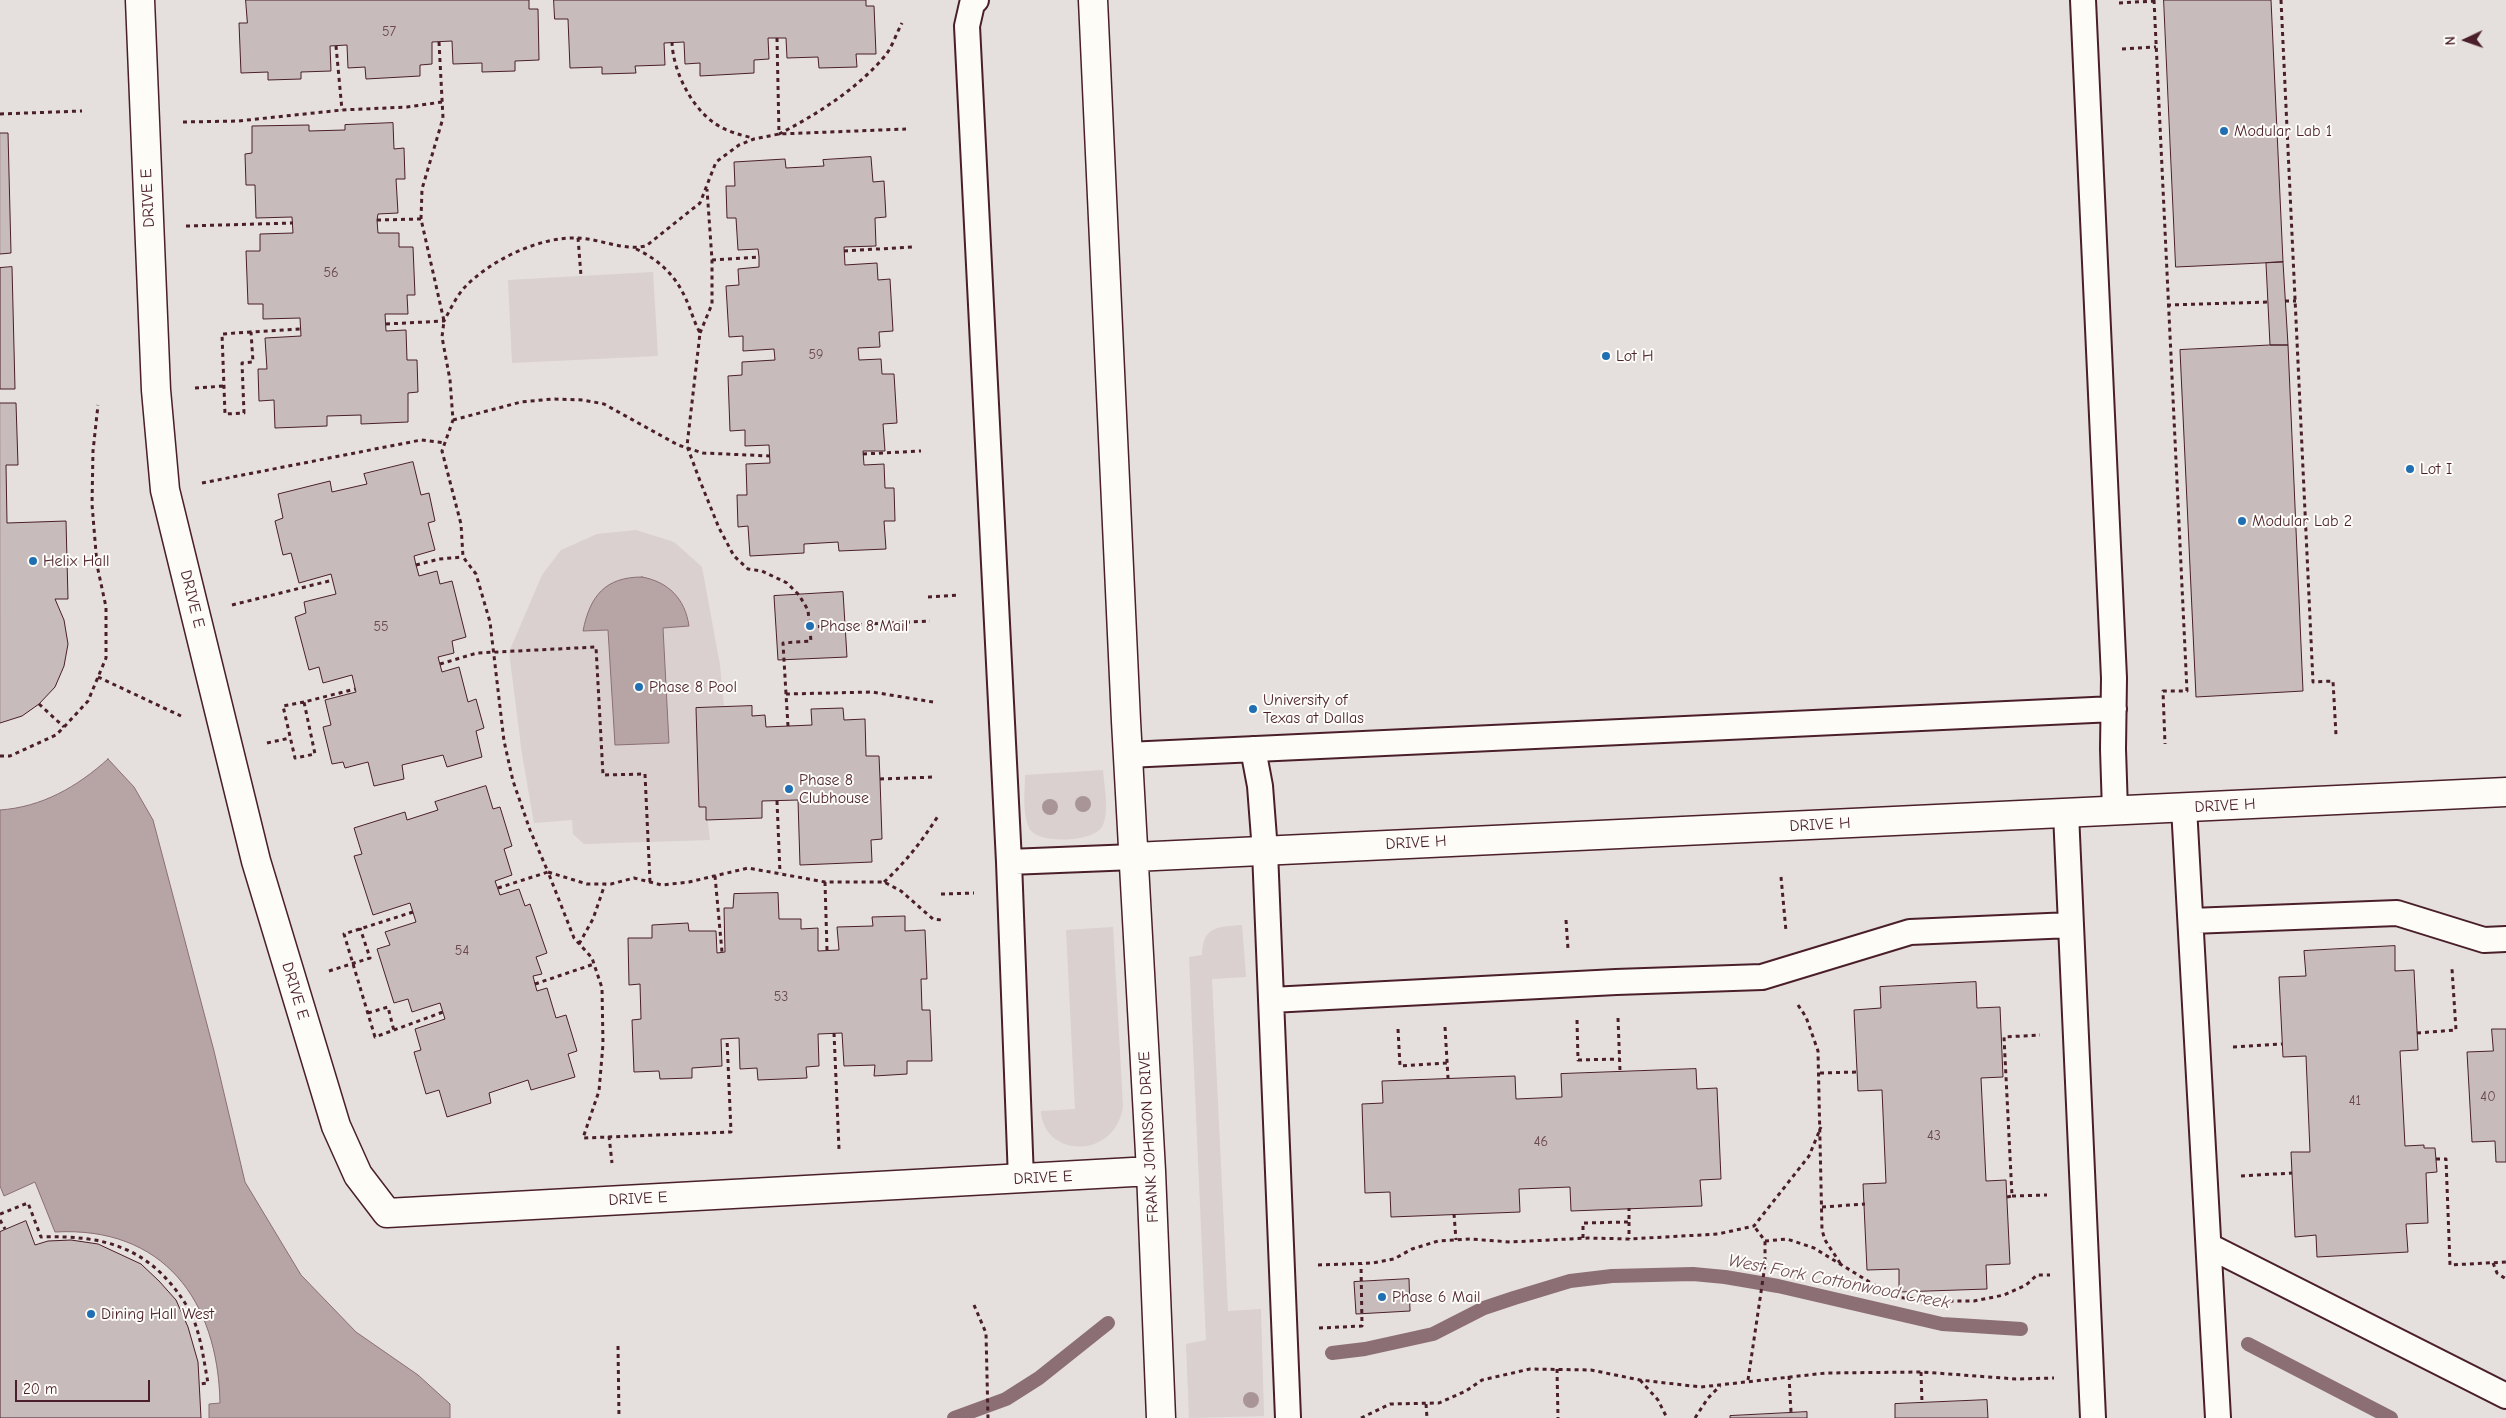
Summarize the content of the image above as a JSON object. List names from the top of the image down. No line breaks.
{"streets":{"street":["DRIVE E","DRIVE H","FRANK JOHNSON DRIVE"]},"crossings":[["DRIVE E","FRANK JOHNSON DRIVE"],["DRIVE H","FRANK JOHNSON DRIVE"]],"water":["West Fork Cottonwood Creek"],"places":["Modular Lab 1","Lot H","Lot I","Modular Lab 2","Helix Hall","Phase 8 Mail","Phase 8 Pool","University of Texas at Dallas","Phase 8 Clubhouse","Phase 6 Mail","Dining Hall West"],"house_numbers":["57","56","59","55","54","53","40","41","43","46"],"scale_bar":"20 m","north":"left"}
